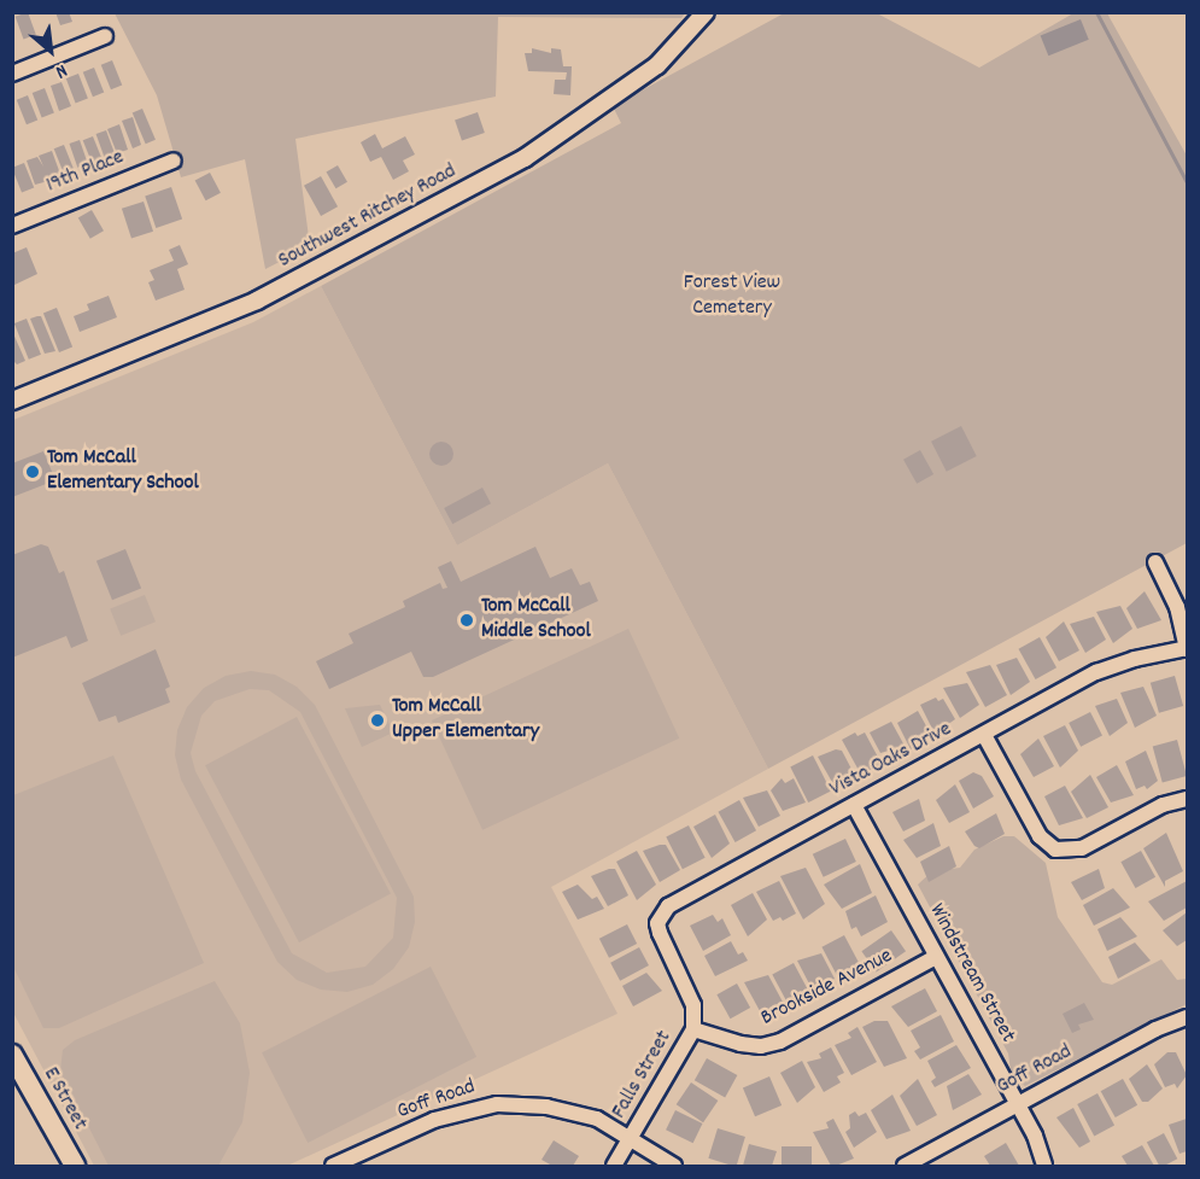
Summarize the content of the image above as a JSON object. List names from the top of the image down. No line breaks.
{"streets":{"main road":["E Street"],"street":["19th Place","Southwest Ritchey Road","Vista Oaks Drive","Windstream Street","Brookside Avenue","Goff Road","Falls Street"]},"crossings":[["Vista Oaks Drive","Windstream Street"],["Vista Oaks Drive","Falls Street"],["Windstream Street","Brookside Avenue"],["Windstream Street","Goff Road"],["Brookside Avenue","Falls Street"],["Goff Road","Falls Street"]],"parks":["Forest View Cemetery"],"places":["Tom McCall Elementary School","Tom McCall Middle School","Tom McCall Upper Elementary"],"north":"bottom right"}
